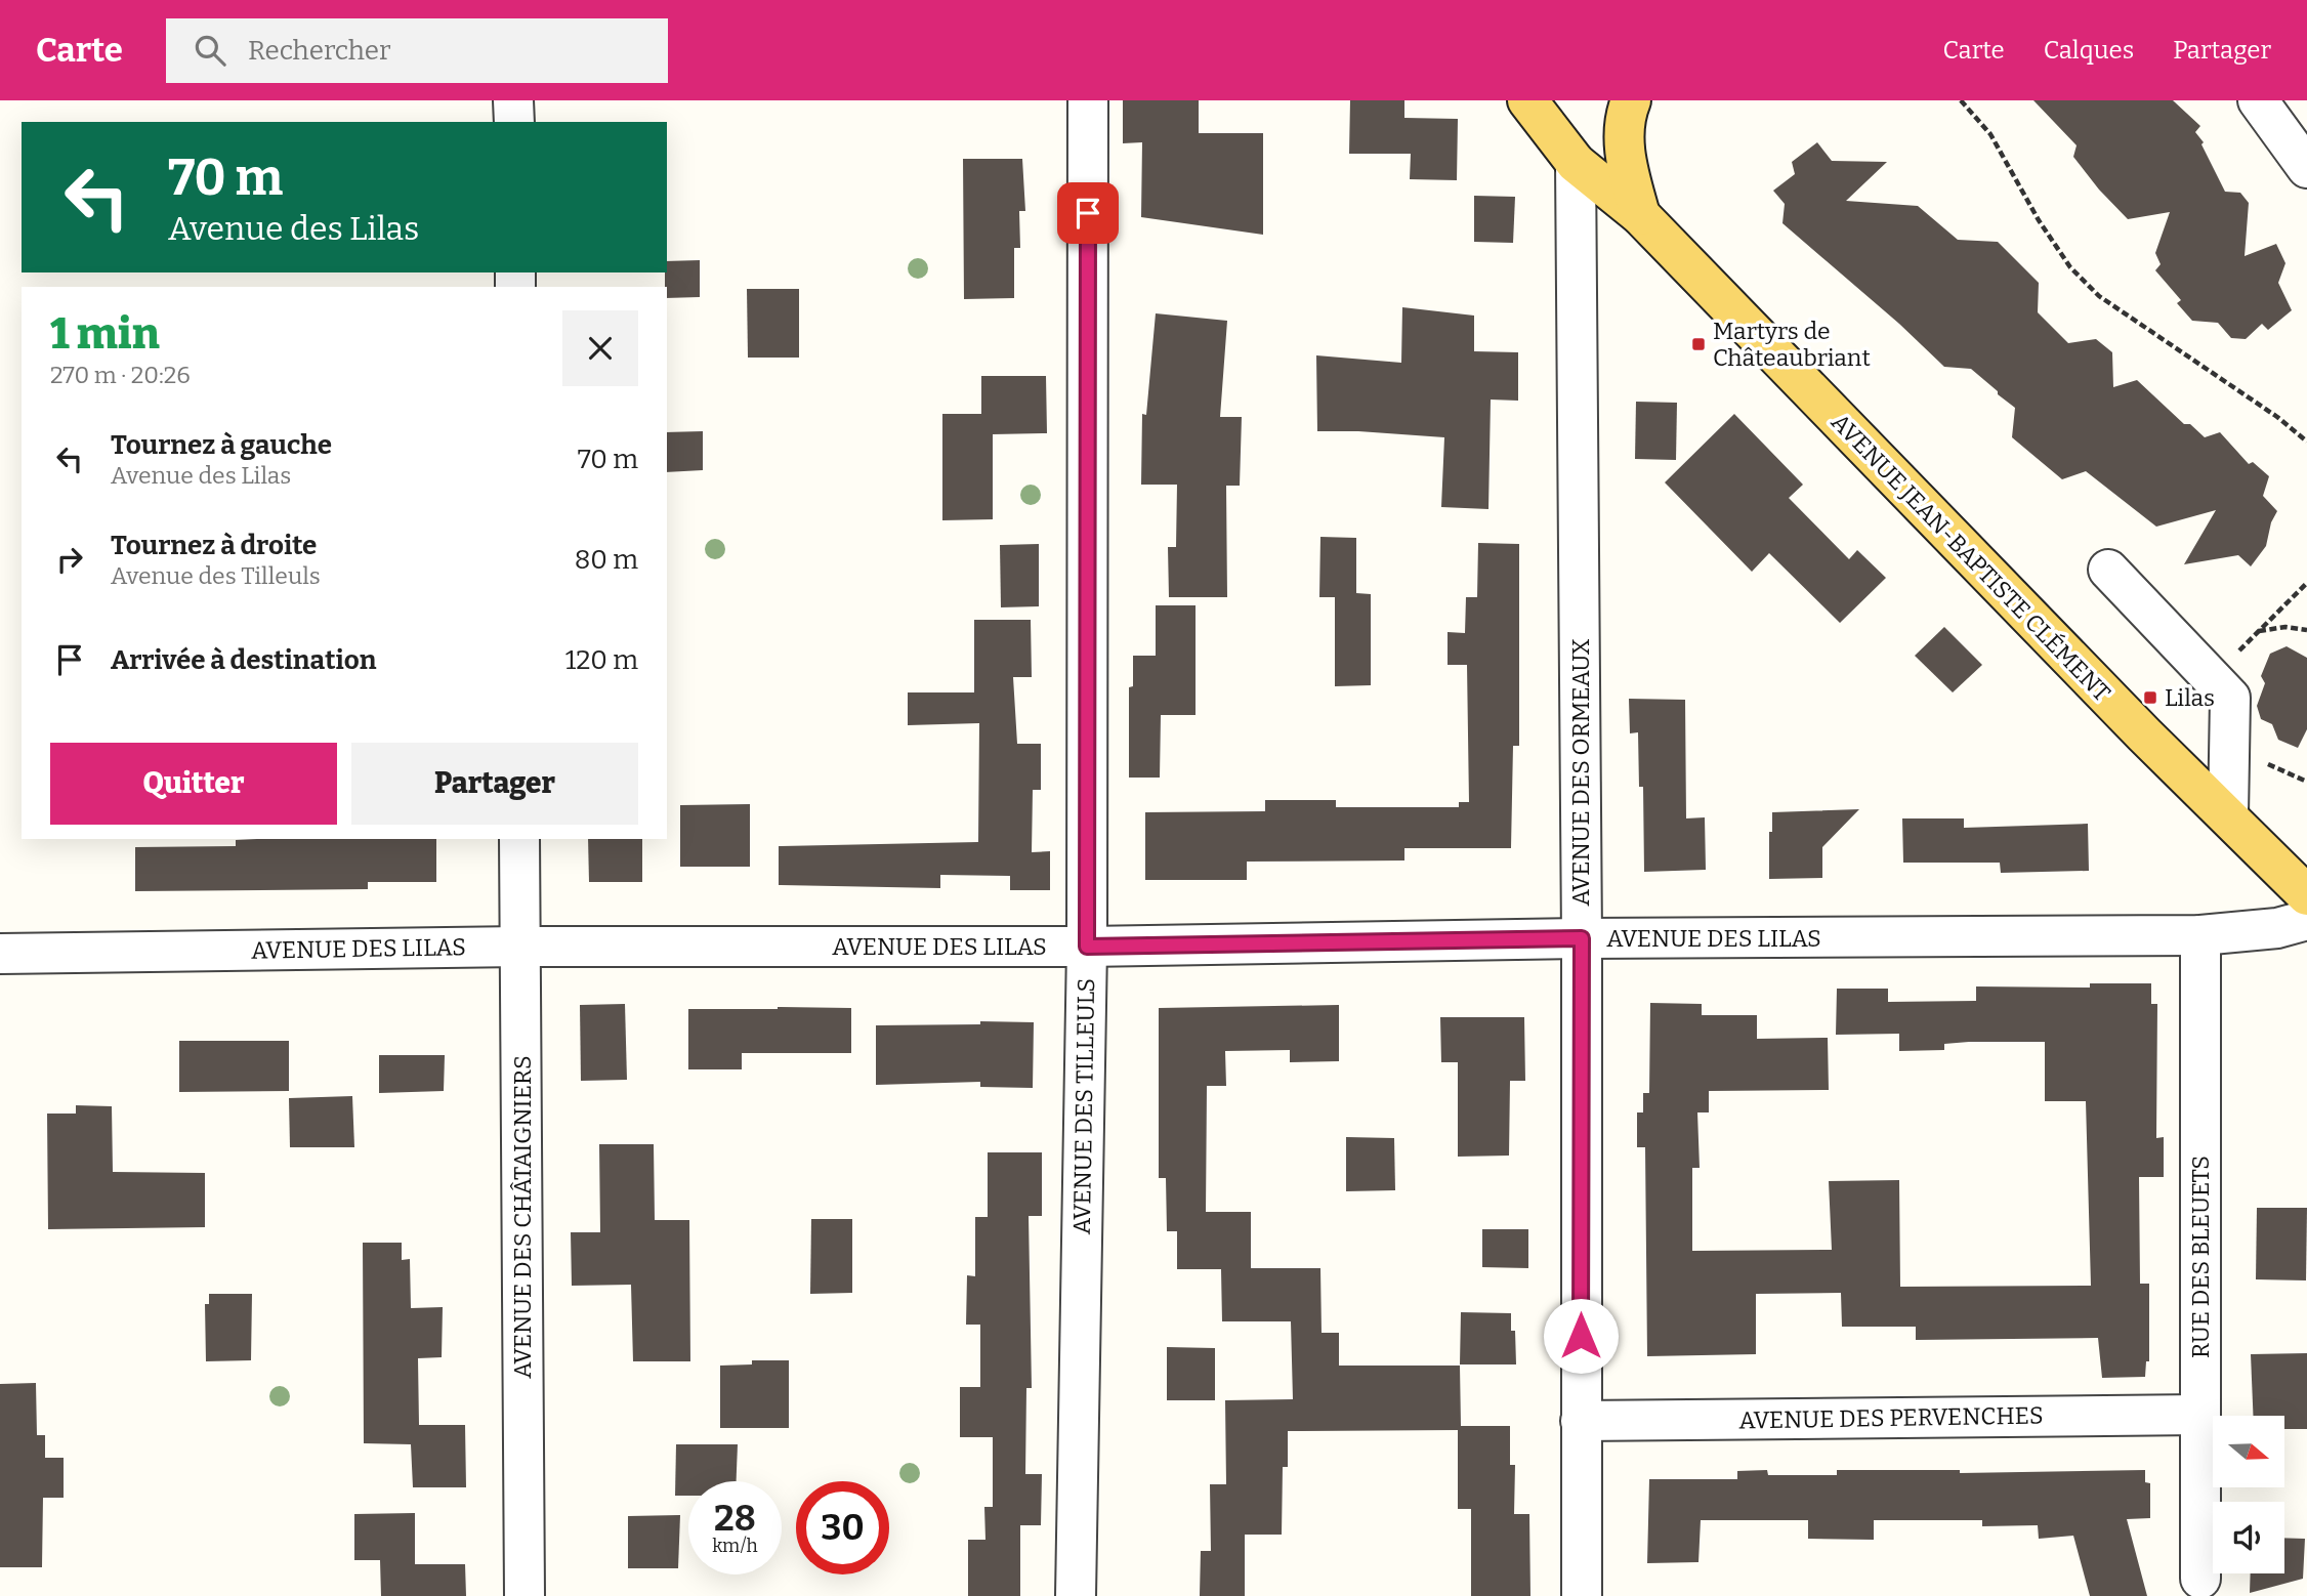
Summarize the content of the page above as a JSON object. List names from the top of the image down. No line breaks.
{"streets":{"main road":["AVENUE JEAN-BAPTISTE CLÉMENT"],"street":["AVENUE DES ORMEAUX","AVENUE DES LILAS","AVENUE DES TILLEULS","AVENUE DES CHÂTAIGNIERS","RUE DES BLEUETS","AVENUE DES PERVENCHES"]},"crossings":[["AVENUE JEAN-BAPTISTE CLÉMENT","AVENUE DES ORMEAUX"],["AVENUE DES ORMEAUX","AVENUE DES LILAS"],["AVENUE DES ORMEAUX","AVENUE DES PERVENCHES"],["AVENUE DES LILAS","AVENUE DES TILLEULS"],["AVENUE DES LILAS","AVENUE DES CHÂTAIGNIERS"],["AVENUE DES LILAS","RUE DES BLEUETS"],["RUE DES BLEUETS","AVENUE DES PERVENCHES"]],"places":{"transit":["Martyrs de Châteaubriant","Lilas"]},"north":"right","page":{"header":"Carte","search":"Rechercher","nav":["Carte","Calques","Partager"],"turn":["70 m","Avenue des Lilas"],"heading":["1 min","270 m · 20:26"],"list":[{"name":"Tournez à gauche","note":"Avenue des Lilas","value":"70 m"},{"name":"Tournez à droite","note":"Avenue des Tilleuls","value":"80 m"},{"name":"Arrivée à destination","value":"120 m"}],"buttons":["Quitter","Partager"],"speed":"28 km/h","limit":"30"}}
